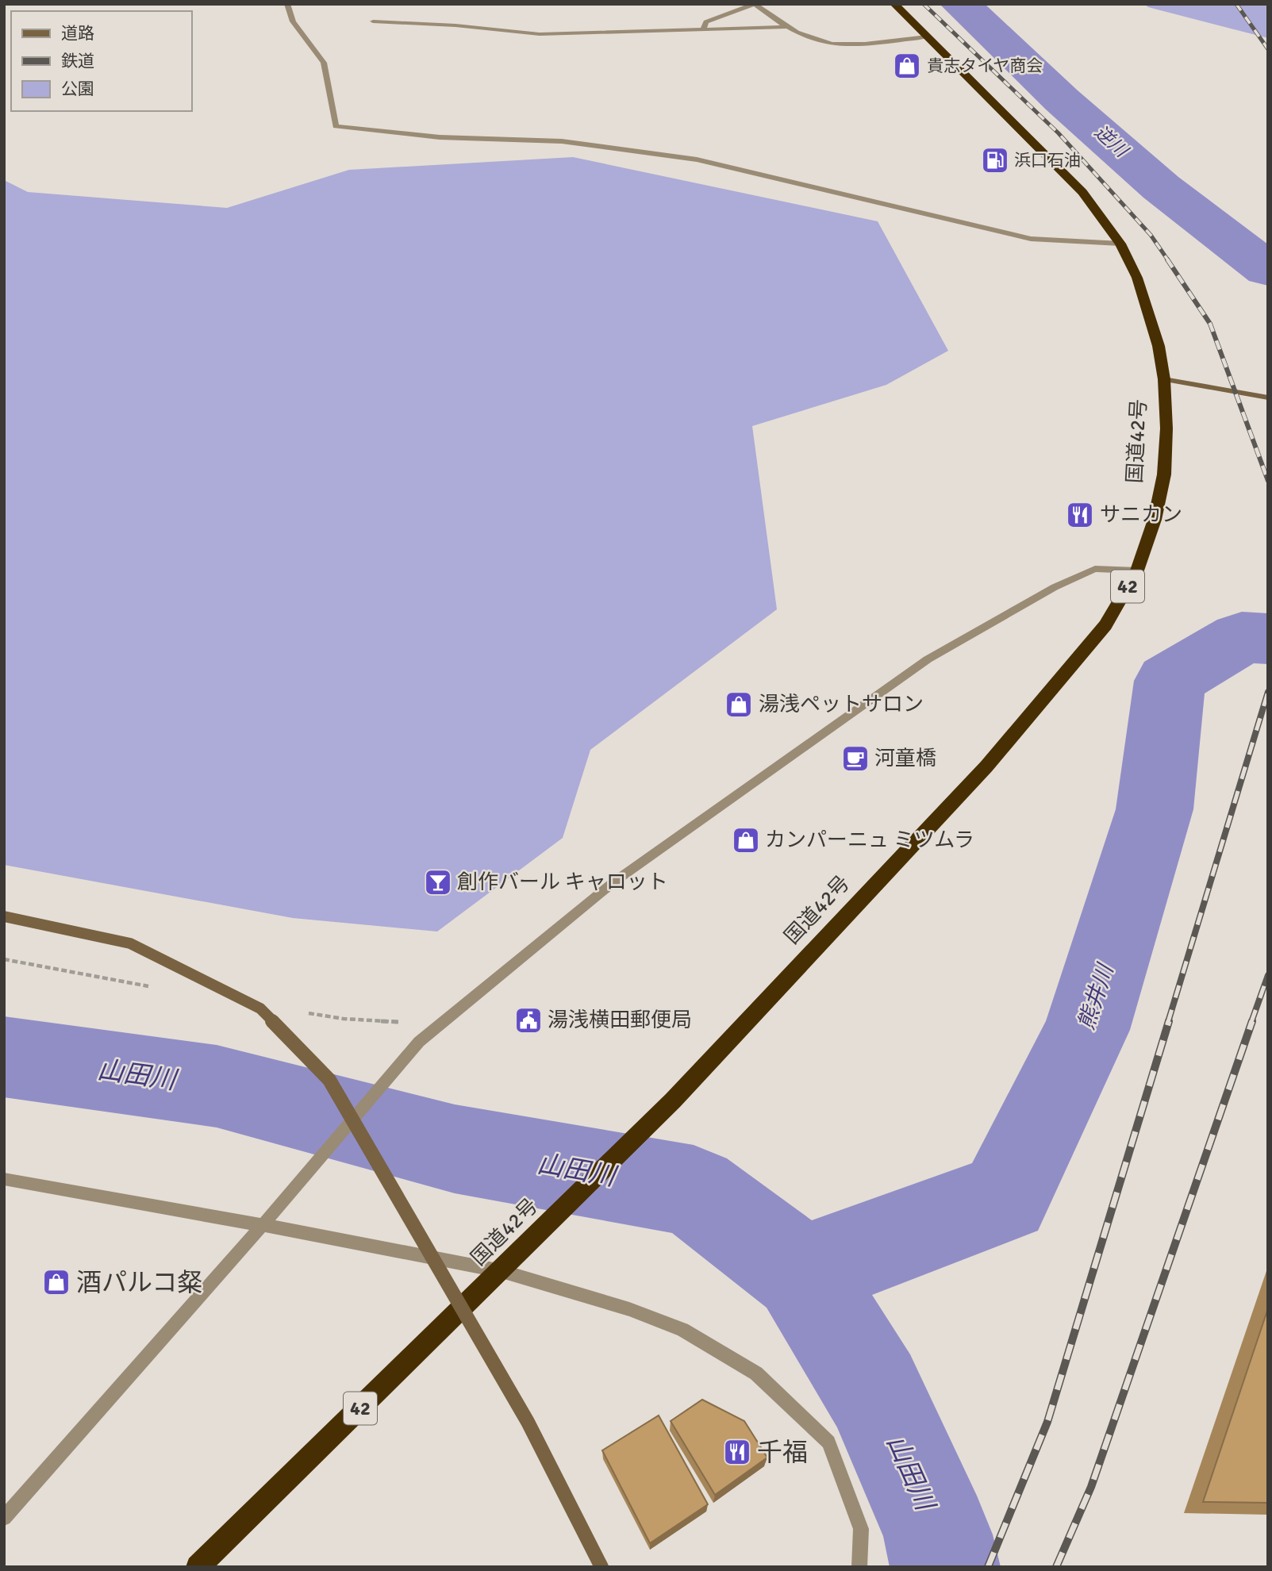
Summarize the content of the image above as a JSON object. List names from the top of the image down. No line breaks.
{"streets":{"highway":["国道42号","42"]},"water":["逆川","熊井川","山田川"],"places":{"shop":["貴志タイヤ商会","湯浅ペットサロン","カンパーニュ ミツムラ","酒パルコ粲"],"fuel station":["浜口石油"],"restaurant":["サニカン","千福"],"cafe":["河童橋"],"bar":["創作バール キャロット"],"public building":["湯浅横田郵便局"]},"legend":["道路","鉄道","公園"]}
